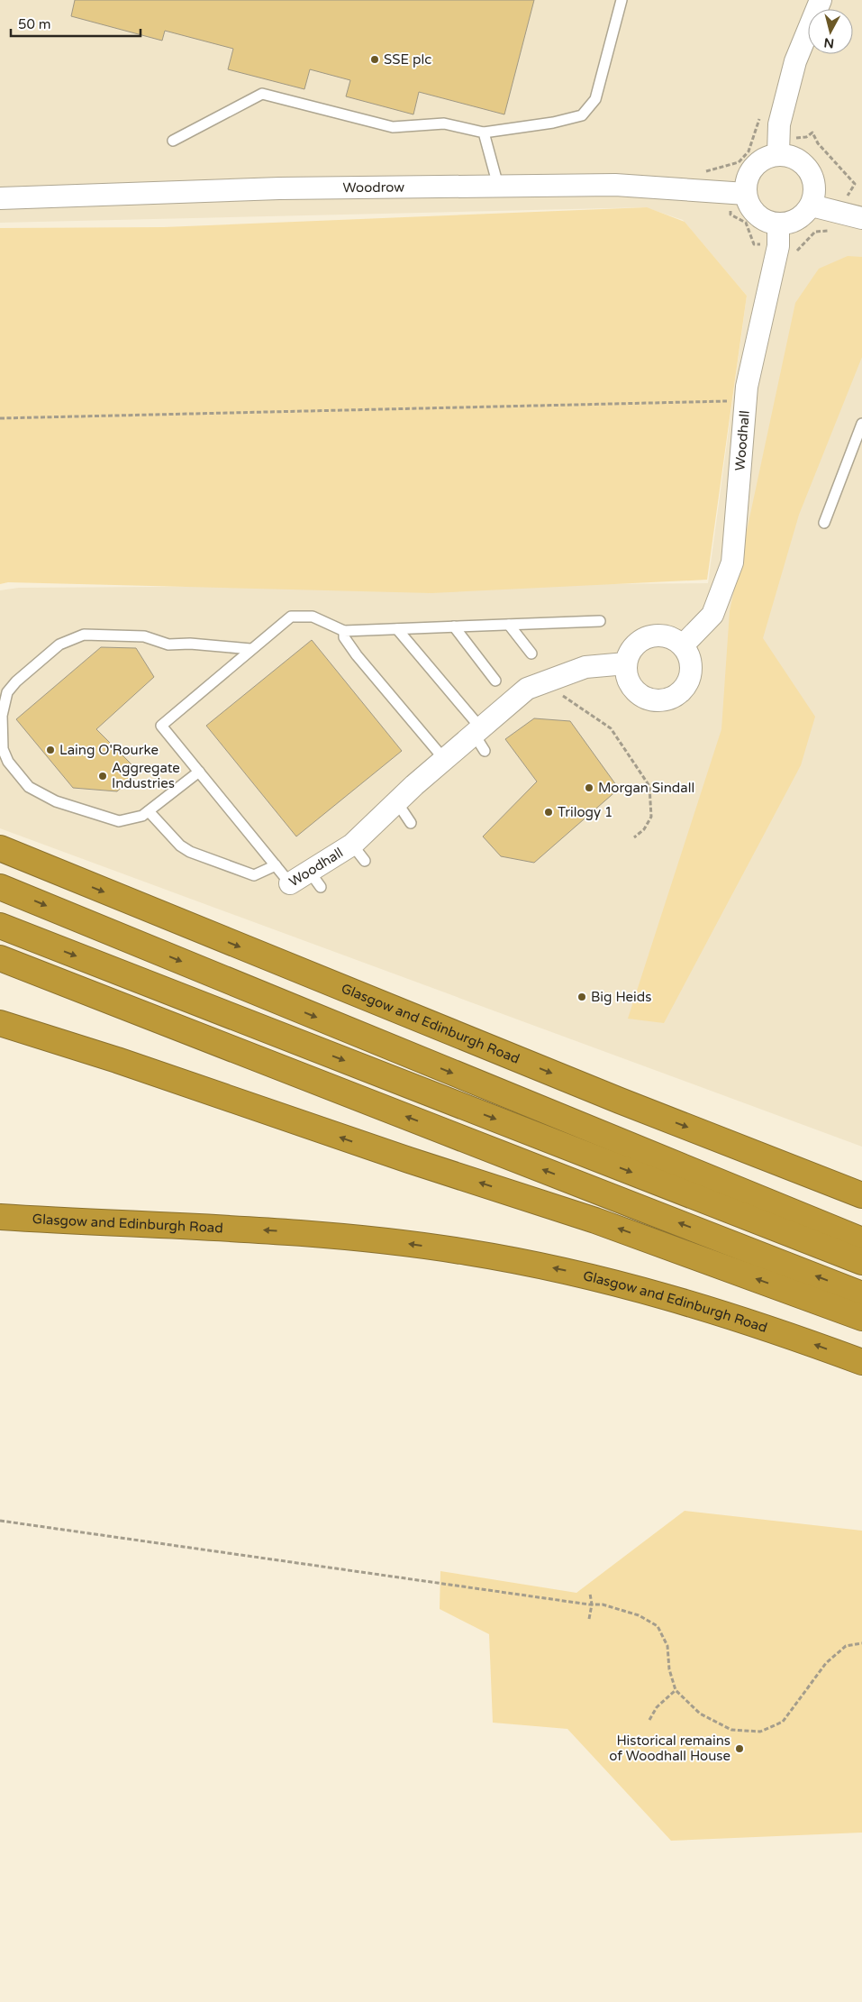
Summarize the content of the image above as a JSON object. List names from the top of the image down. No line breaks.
{"streets":{"highway":["Glasgow and Edinburgh Road"],"street":["Woodrow","Woodhall"]},"crossings":[["Woodrow","Woodhall"]],"places":["SSE plc","Laing O'Rourke","Aggregate Industries","Morgan Sindall","Trilogy 1","Big Heids","Historical remains of Woodhall House"],"scale_bar":"50 m","north":"bottom"}
